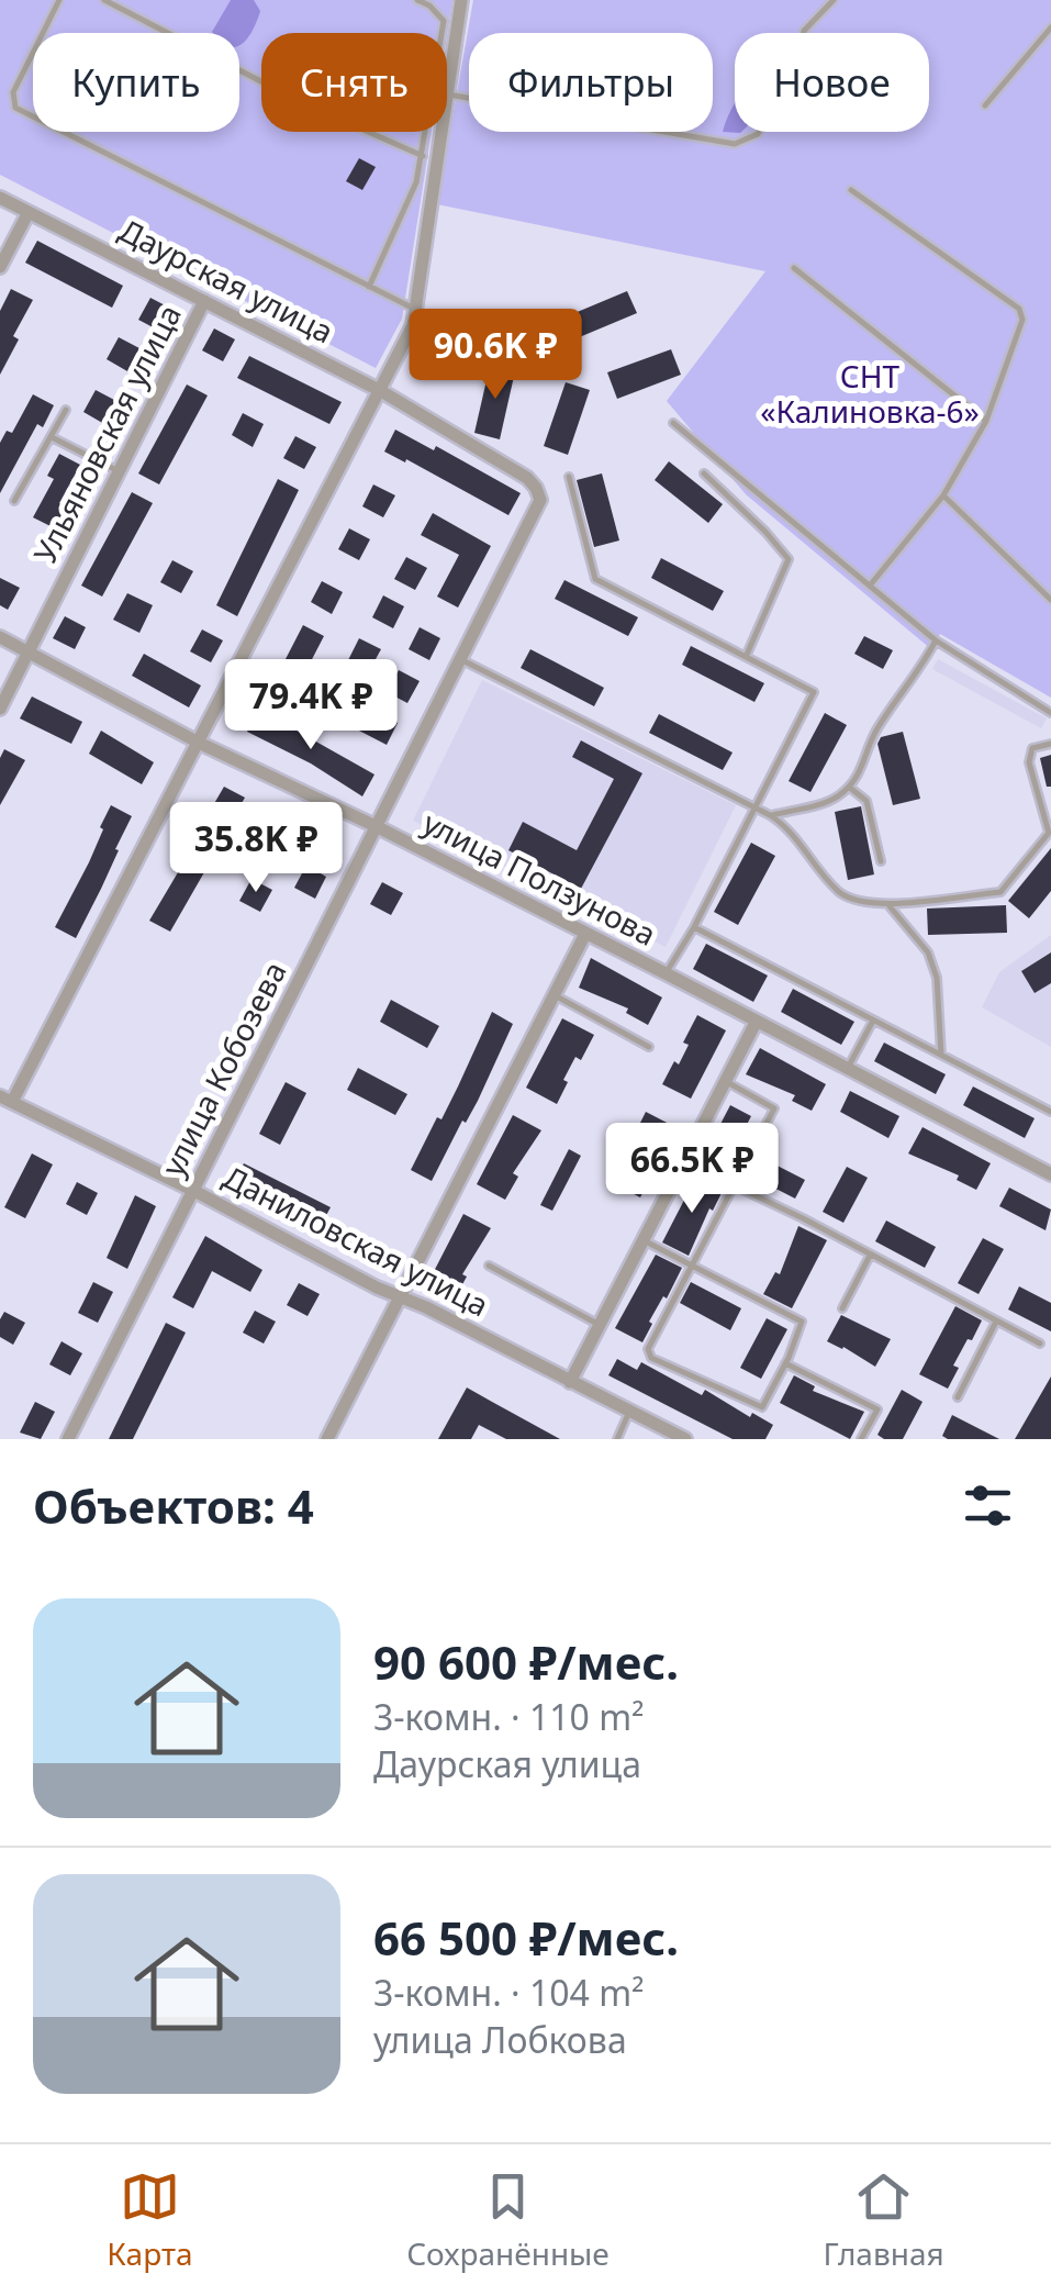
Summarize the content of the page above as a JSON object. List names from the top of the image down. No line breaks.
{"streets":{"street":["Даурская улица","Ульяновская улица","улица Ползунова","улица Кобозева","Даниловская улица"]},"crossings":[["Даурская улица","Ульяновская улица"],["Даурская улица","улица Кобозева"],["Ульяновская улица","улица Ползунова"],["улица Ползунова","улица Кобозева"],["улица Кобозева","Даниловская улица"]],"parks":["СНТ «Калиновка-6»"],"page":{"chip":["Купить","Снять","Фильтры","Новое"],"price":["90.6K ₽","79.4K ₽","35.8K ₽","66.5K ₽"],"heading":"Объектов: 4","list":[{"name":"90 600 ₽/мес.","note":"3-комн. · 110 m² · Даурская улица"},{"name":"66 500 ₽/мес.","note":"3-комн. · 104 m² · улица Лобкова"}],"tabs":["Карта","Сохранённые","Главная"]}}
